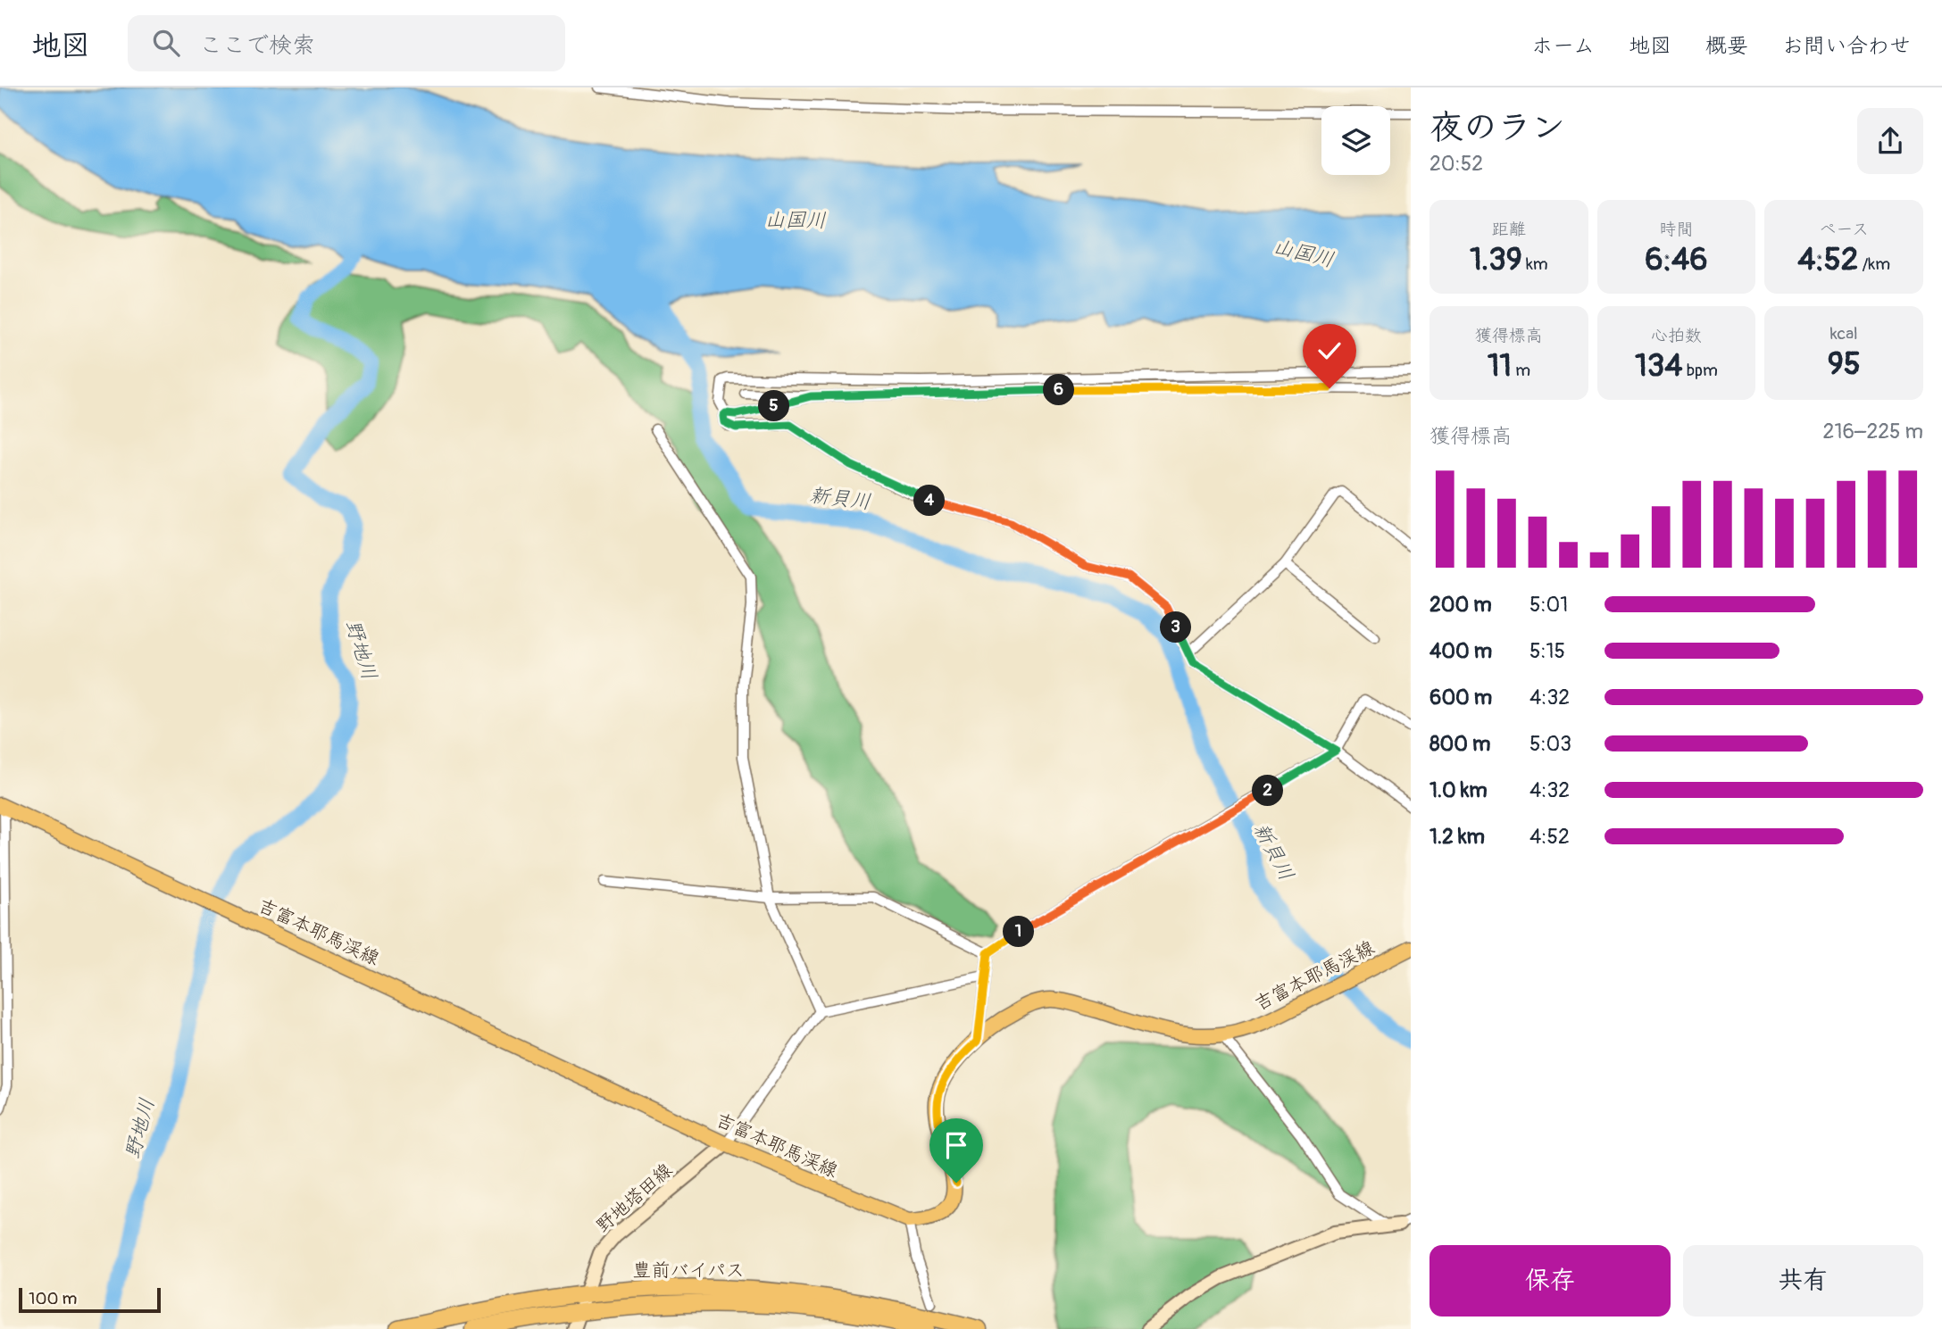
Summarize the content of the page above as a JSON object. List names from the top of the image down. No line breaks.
{"streets":{"highway":["豊前バイパス"],"main road":["吉富本耶馬渓線"],"street":["野地塔田線"]},"crossings":[["吉富本耶馬渓線","野地塔田線"],["野地塔田線","豊前バイパス"]],"water":["山国川","新貝川","野地川"],"scale_bar":"100 m","page":{"header":"地図","search":"ここで検索","nav":["ホーム","地図","概要","お問い合わせ"],"heading":["夜のラン","20:52"],"stats":[["距離","1.39 km"],["時間","6:46"],["ペース","4:52 /km"],["獲得標高","11 m"],["心拍数","134 bpm"],["kcal","95"]],"pins":["6","5","4","3","2","1"],"chart":["獲得標高","216–225 m"],"list":[{"name":"200 m","note":"5:01"},{"name":"400 m","note":"5:15"},{"name":"600 m","note":"4:32"},{"name":"800 m","note":"5:03"},{"name":"1.0 km","note":"4:32"},{"name":"1.2 km","note":"4:52"}],"buttons":["保存","共有"],"scale":"100 m"}}
